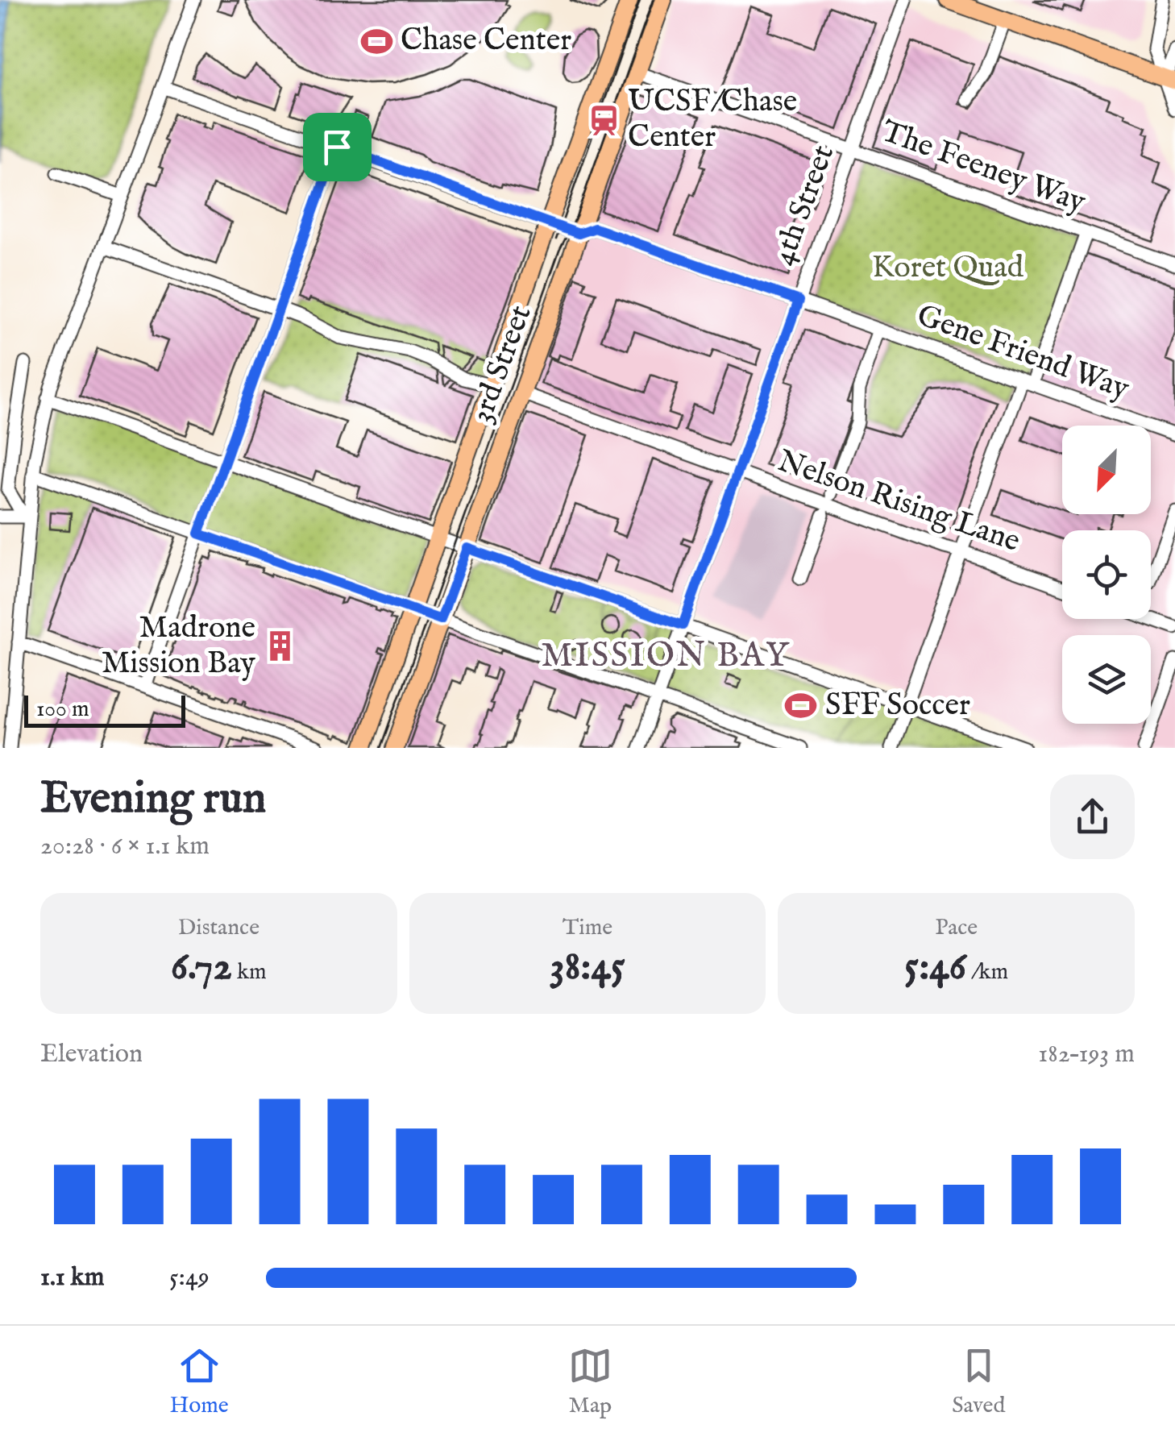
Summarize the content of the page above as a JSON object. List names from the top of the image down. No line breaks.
{"streets":{"main road":["3rd Street"],"street":["The Feeney Way","4th Street","Gene Friend Way","Nelson Rising Lane"]},"crossings":[["The Feeney Way","4th Street"],["The Feeney Way","3rd Street"],["4th Street","Gene Friend Way"],["4th Street","Nelson Rising Lane"],["Gene Friend Way","3rd Street"],["3rd Street","Nelson Rising Lane"]],"districts":["MISSION BAY"],"parks":["Koret Quad"],"places":{"sports":["Chase Center","SFF Soccer"],"station":["UCSF/Chase Center"],"building":["Madrone Mission Bay"]},"scale_bar":"100 m","north":"bottom left","page":{"scale":"100 m","heading":["Evening run","20:28 · 6 × 1.1 km"],"stats":[["Distance","6.72 km"],["Time","38:45"],["Pace","5:46 /km"]],"chart":["Elevation","182–193 m"],"list":[{"name":"1.1 km","note":"5:49"}],"tabs":["Home","Map","Saved"]}}
